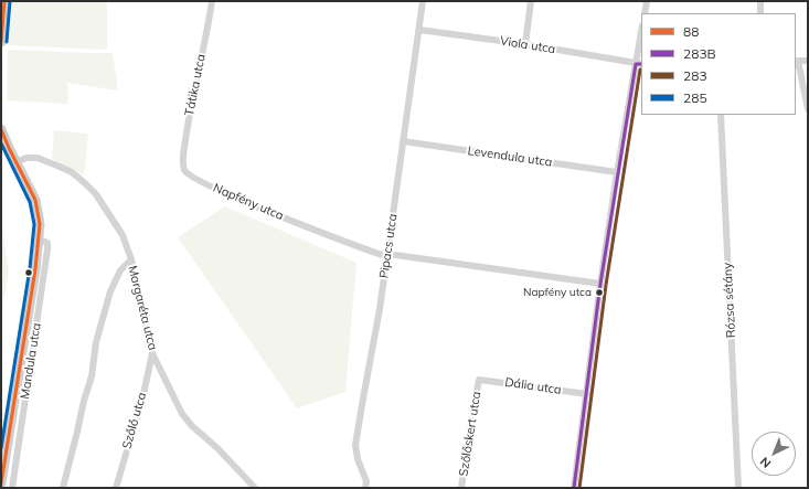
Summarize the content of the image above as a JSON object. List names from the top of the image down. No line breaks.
{"streets":{"street":["Viola utca","Tátika utca","Levendula utca","Napfény utca","Pipacs utca","Rózsa sétány","Margaréta utca","Mandula utca","Dália utca","Szőlő utca","Szőlőskert utca"]},"crossings":[["Viola utca","Pipacs utca"],["Tátika utca","Napfény utca"],["Levendula utca","Pipacs utca"],["Napfény utca","Pipacs utca"],["Margaréta utca","Szőlő utca"],["Dália utca","Szőlőskert utca"]],"places":["Napfény utca"],"lines":["transit line 88","transit line 285","transit line 283B","transit line 283"],"legend":["88","283B","283","285"],"north":"bottom left"}
